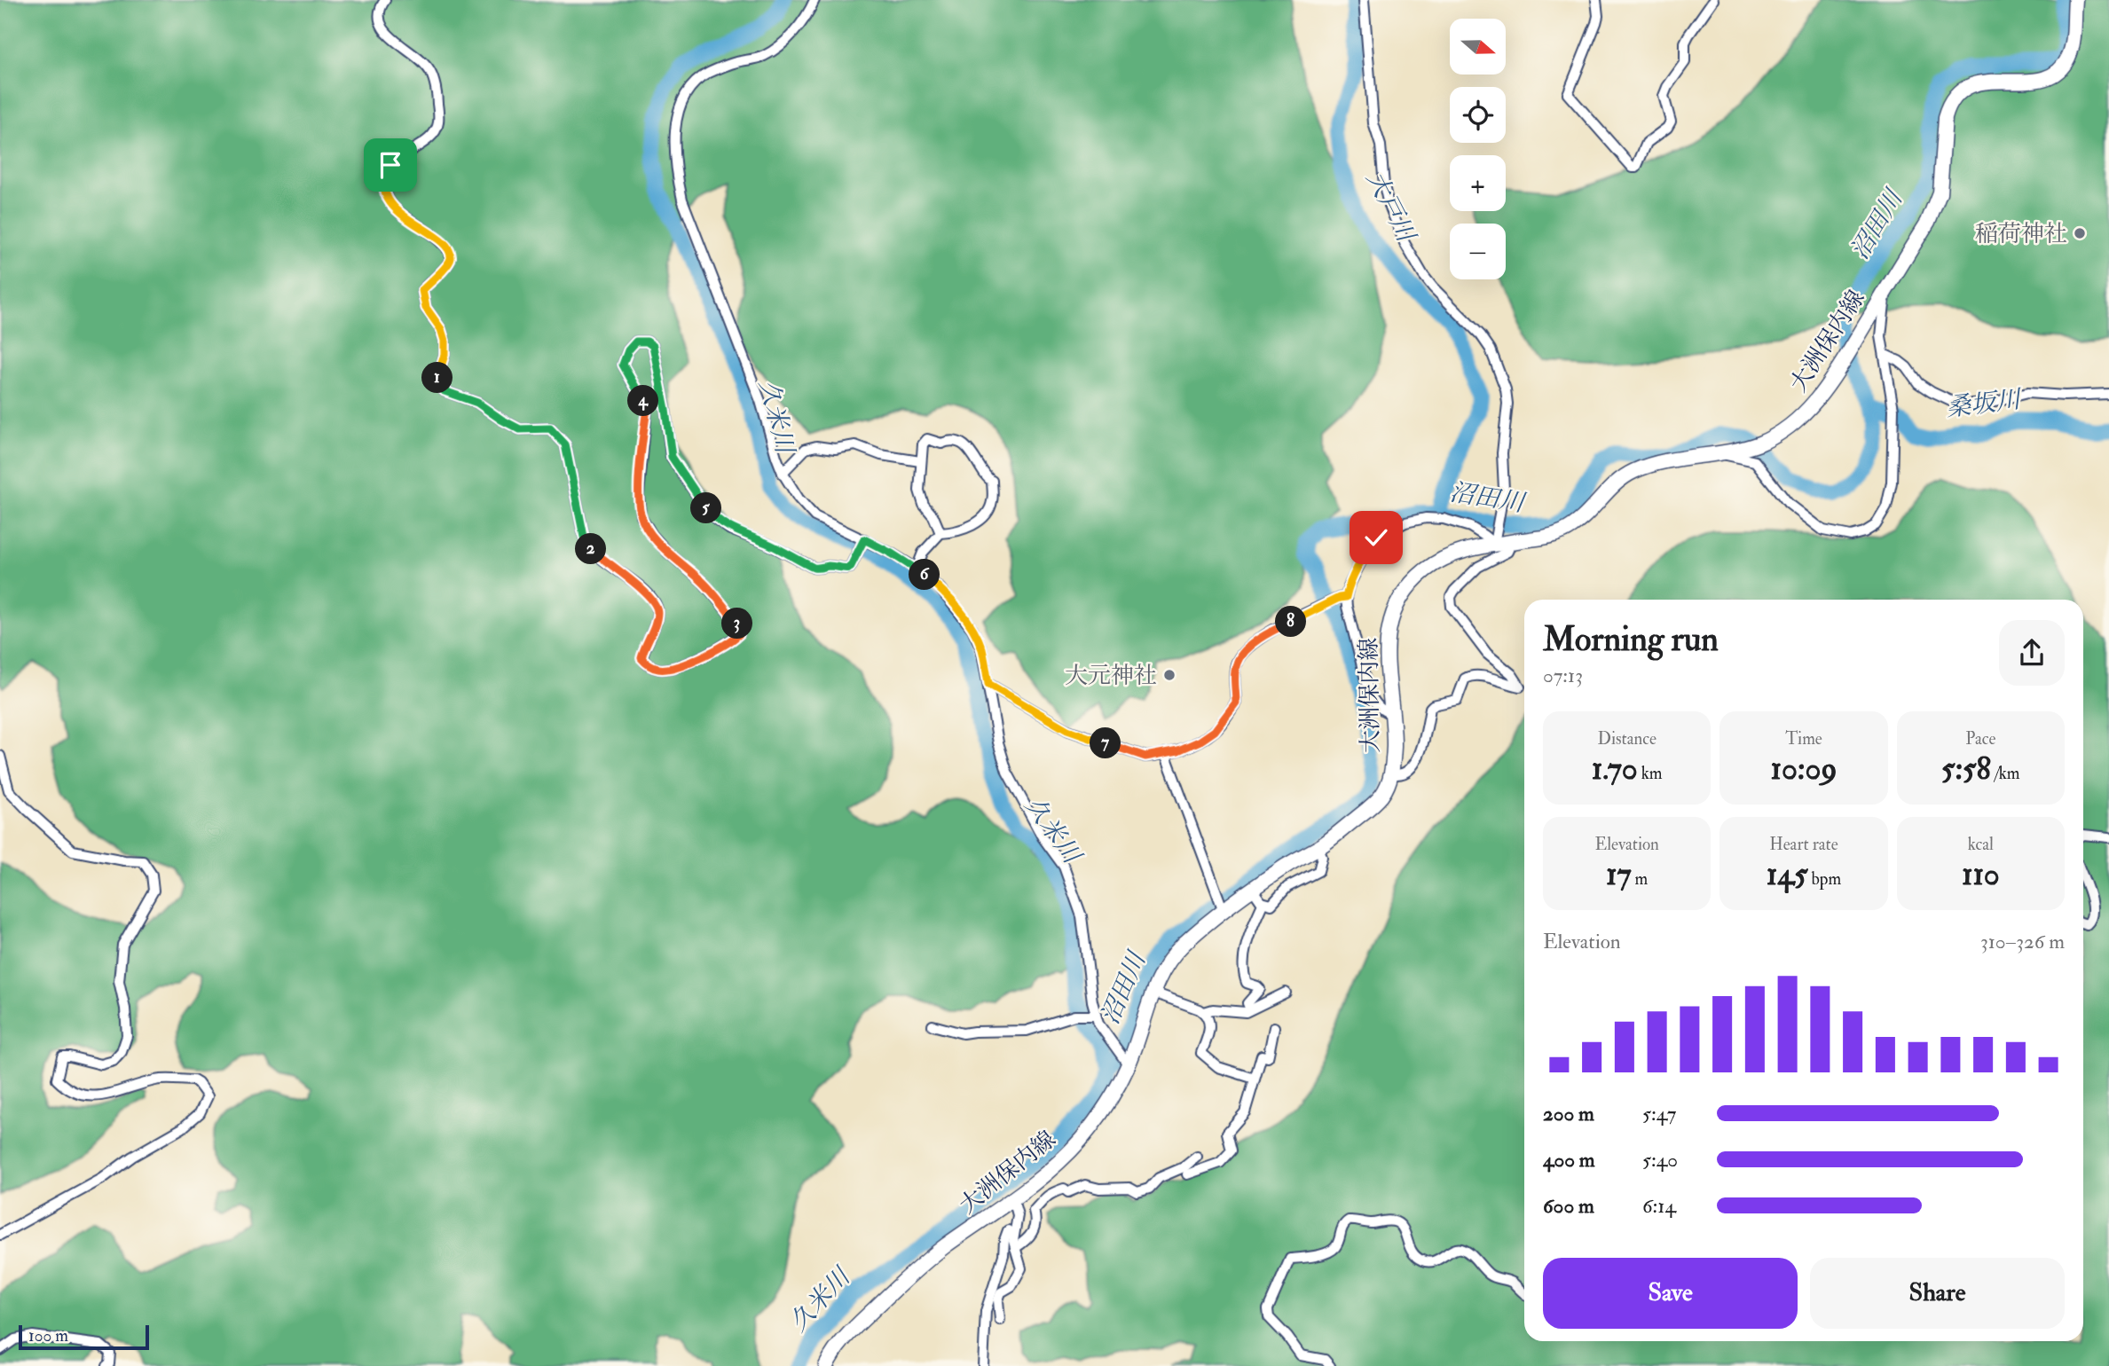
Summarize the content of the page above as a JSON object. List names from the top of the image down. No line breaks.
{"streets":{"main road":["大洲保内線"]},"water":["大戸川","沼田川","桑坂川","久米川"],"places":["稲荷神社","大元神社"],"scale_bar":"100 m","north":"right","page":{"map_buttons":["+","−"],"pins":["1","4","5","2","6","8","3","7"],"heading":["Morning run","07:13"],"stats":[["Distance","1.70 km"],["Time","10:09"],["Pace","5:58 /km"],["Elevation","17 m"],["Heart rate","145 bpm"],["kcal","110"]],"chart":["Elevation","310–326 m"],"list":[{"name":"200 m","note":"5:47"},{"name":"400 m","note":"5:40"},{"name":"600 m","note":"6:14"}],"buttons":["Save","Share"],"scale":"100 m"}}
